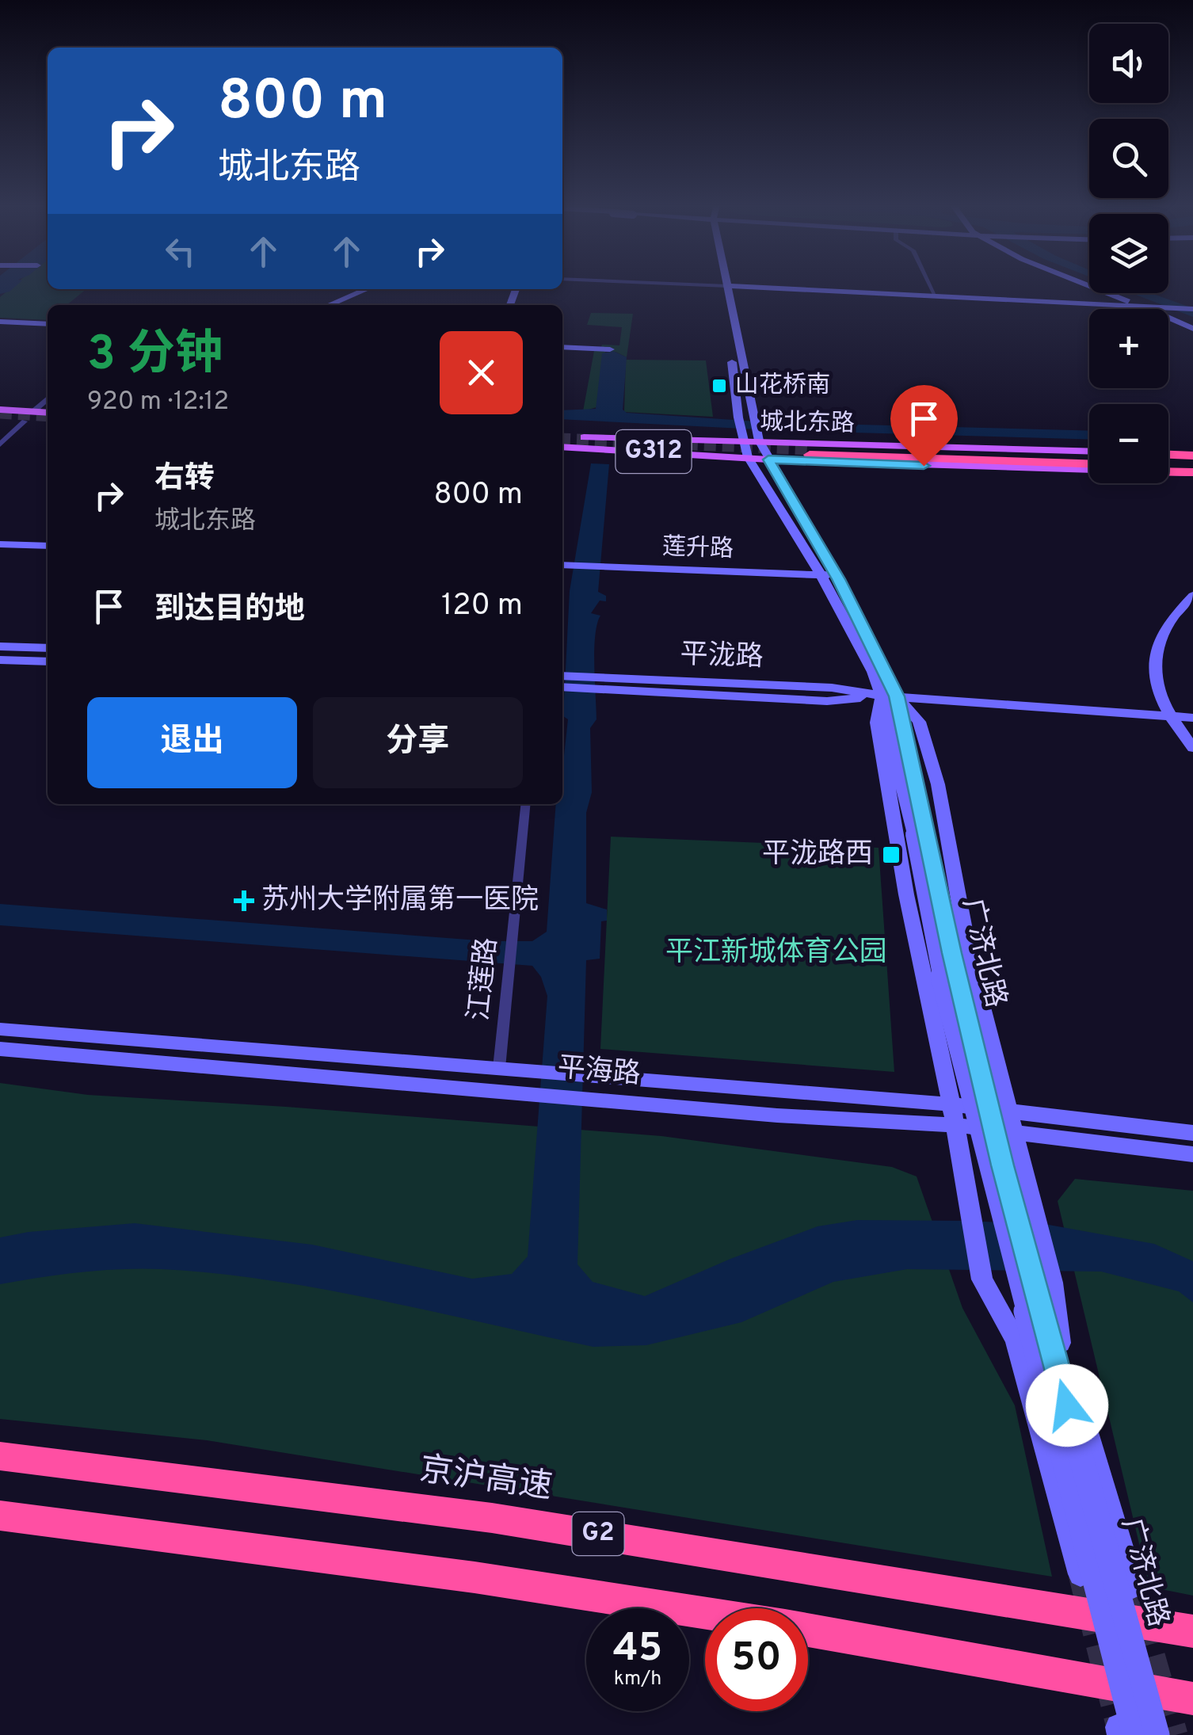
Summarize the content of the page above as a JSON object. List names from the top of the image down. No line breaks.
{"streets":{"highway":["京沪高速","G2"],"main road":["城北东路","G312","莲升路","平泷路","广济北路","平海路"],"street":["江莲路"]},"crossings":[["城北东路","广济北路"],["莲升路","广济北路"],["平泷路","广济北路"],["江莲路","平海路"]],"parks":["平江新城体育公园"],"places":{"transit":["山花桥南","平泷路西"],"health":["苏州大学附属第一医院"]},"page":{"map_buttons":["+","−"],"turn":["800 m","城北东路"],"heading":["3 分钟","920 m · 12:12"],"list":[{"name":"右转","note":"城北东路","value":"800 m"},{"name":"到达目的地","value":"120 m"}],"buttons":["退出","分享"],"speed":"45 km/h","limit":"50"}}
